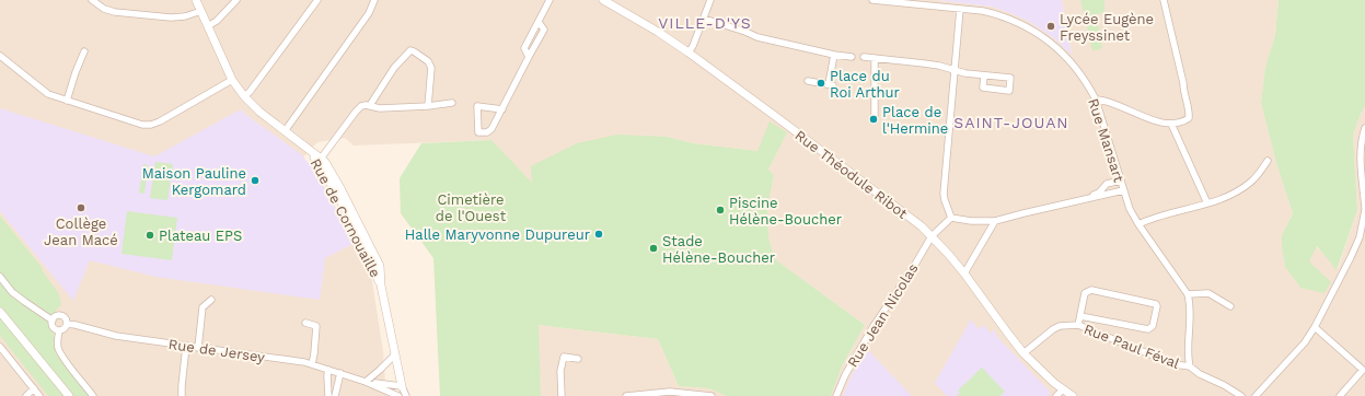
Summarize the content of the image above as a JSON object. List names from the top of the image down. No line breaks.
{"streets":{"main road":["Rue Théodule Ribot","Rue de Cornouaille"],"street":["Rue Mansart","Rue Jean Nicolas","Rue Paul Féval","Rue de Jersey"]},"crossings":[["Rue Théodule Ribot","Rue Jean Nicolas"],["Rue Théodule Ribot","Rue Paul Féval"],["Rue de Cornouaille","Rue de Jersey"]],"districts":["VILLE-D'YS","SAINT-JOUAN"],"parks":["Cimetière de l'Ouest"],"places":["Lycée Eugène Freyssinet","Place du Roi Arthur","Place de l'Hermine","Maison Pauline Kergomard","Collège Jean Macé","Piscine Hélène-Boucher","Halle Maryvonne Dupureur","Plateau EPS","Stade Hélène-Boucher"]}
